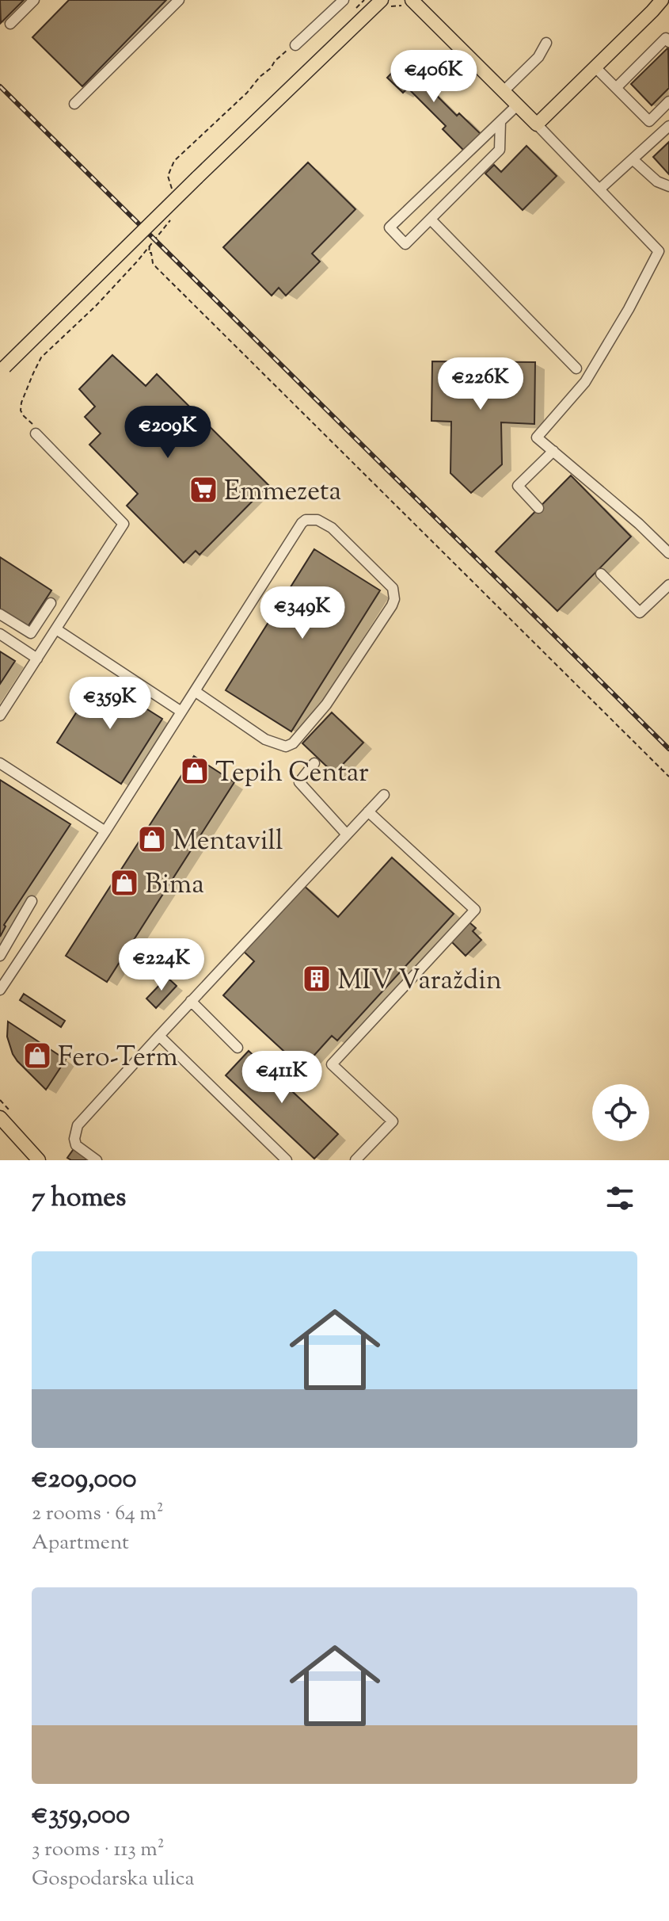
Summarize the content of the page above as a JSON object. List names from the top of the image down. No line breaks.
{"places":{"supermarket":["Emmezeta"],"shop":["Tepih Centar","Mentavill","Bima","Fero-Term"],"building":["MIV Varaždin"]},"page":{"price":["€406K","€226K","€209K","€349K","€359K","€224K","€411K"],"heading":"7 homes","list":[{"name":"€209,000","note":"2 rooms · 64 m² · Apartment"},{"name":"€359,000","note":"3 rooms · 113 m² · Gospodarska ulica"}]}}
